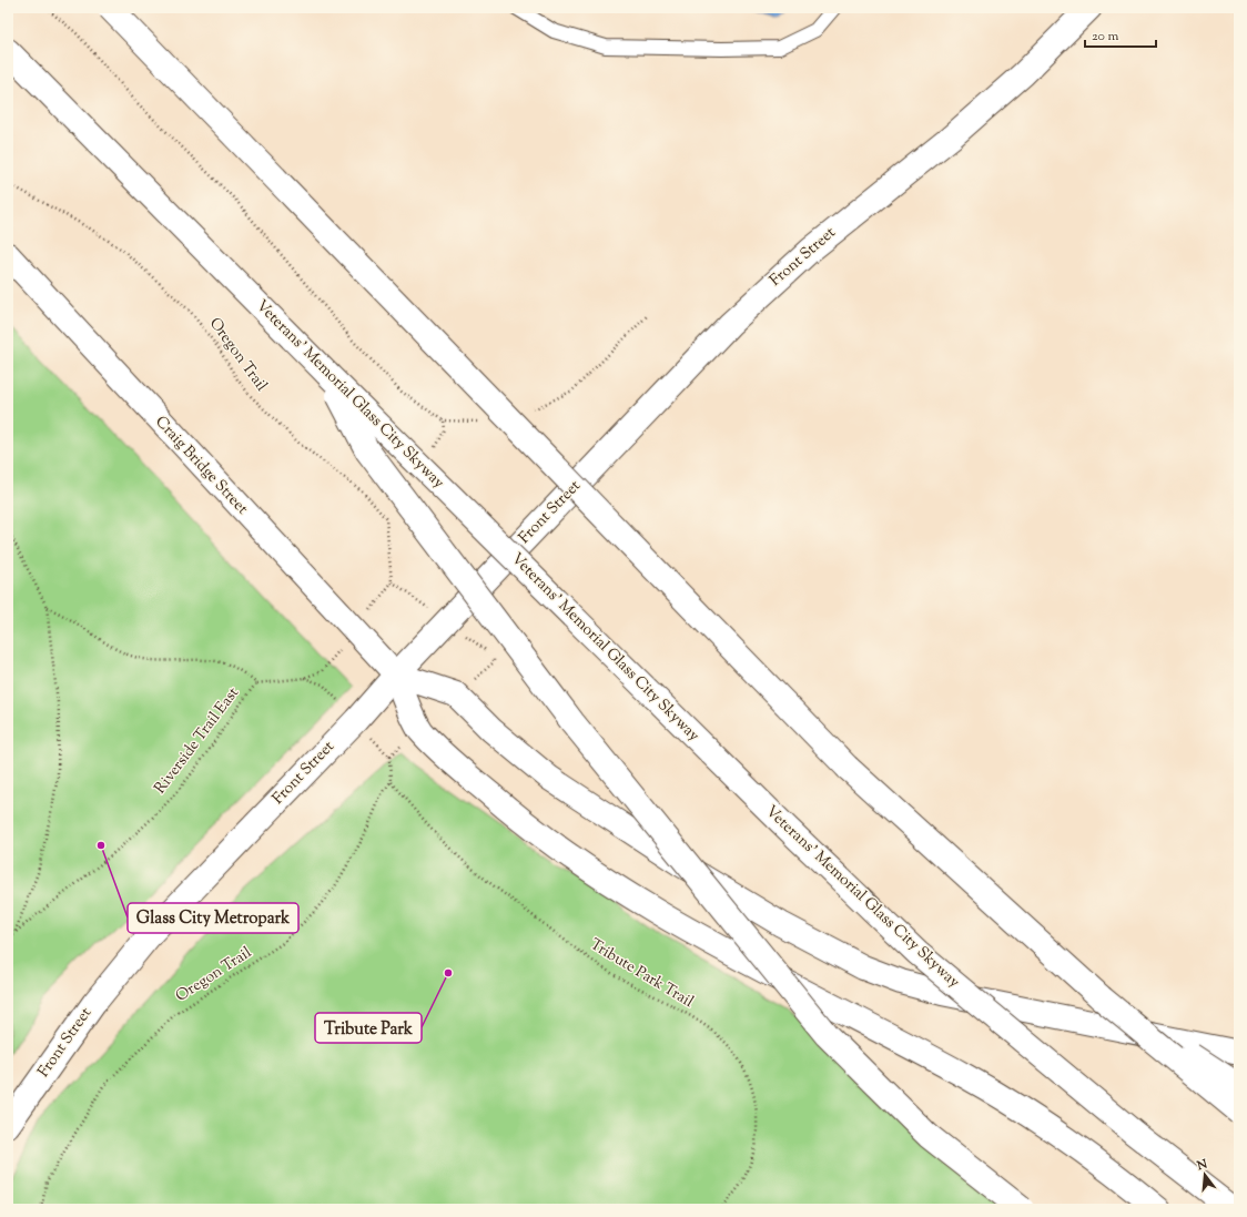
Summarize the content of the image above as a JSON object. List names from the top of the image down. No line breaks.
{"streets":{"main road":["Front Street","Veterans' Memorial Glass City Skyway","Craig Bridge Street"],"path":["Oregon Trail","Riverside Trail East","Tribute Park Trail"]},"crossings":[["Front Street","Craig Bridge Street"],["Oregon Trail","Tribute Park Trail"]],"places":["Glass City Metropark","Tribute Park"],"scale_bar":"20 m","north":"top"}
